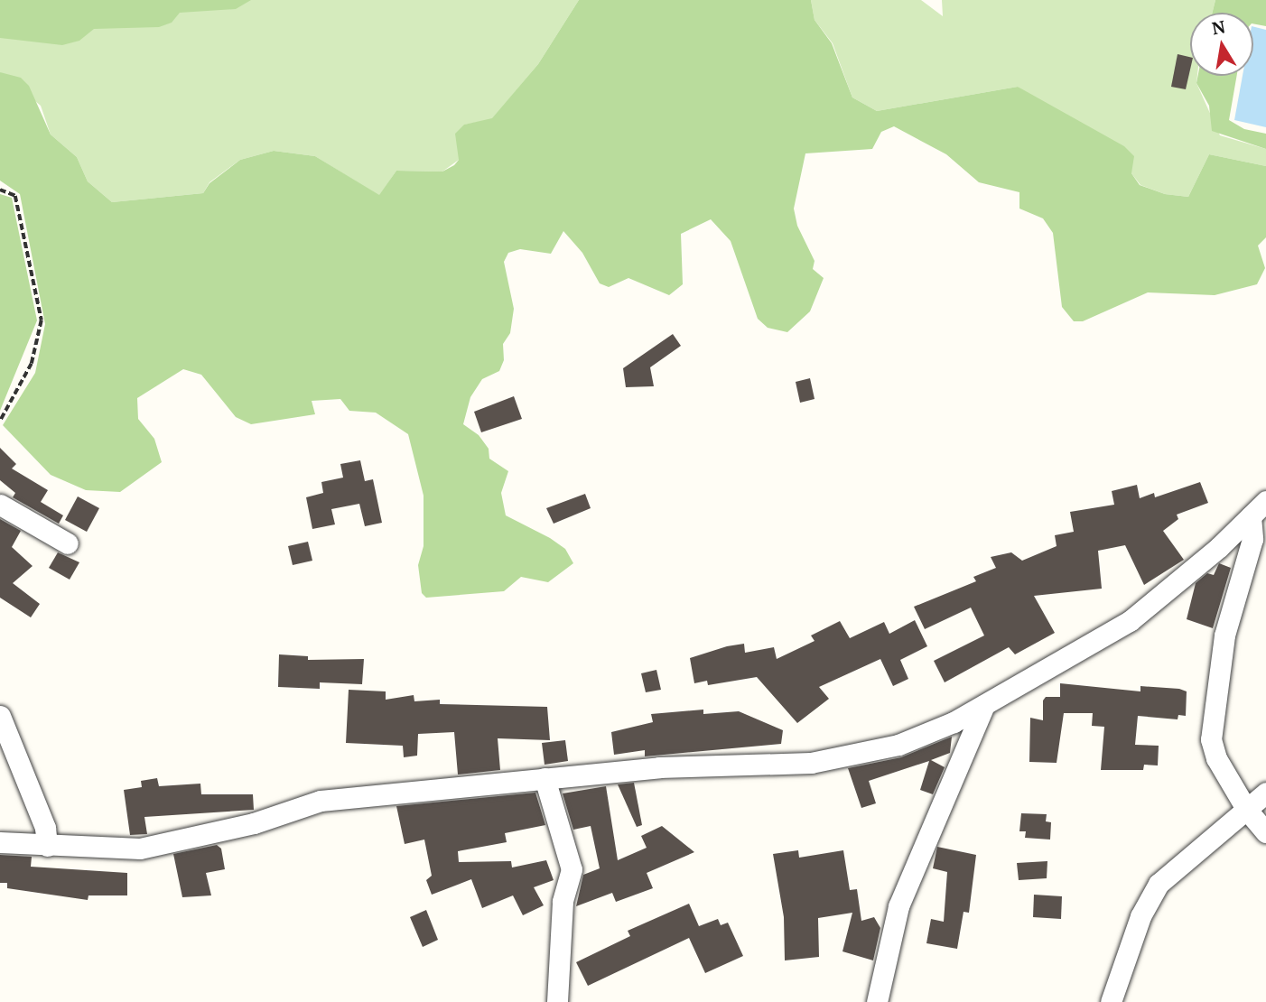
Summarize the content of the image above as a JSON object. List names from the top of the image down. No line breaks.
{"north":"top"}
